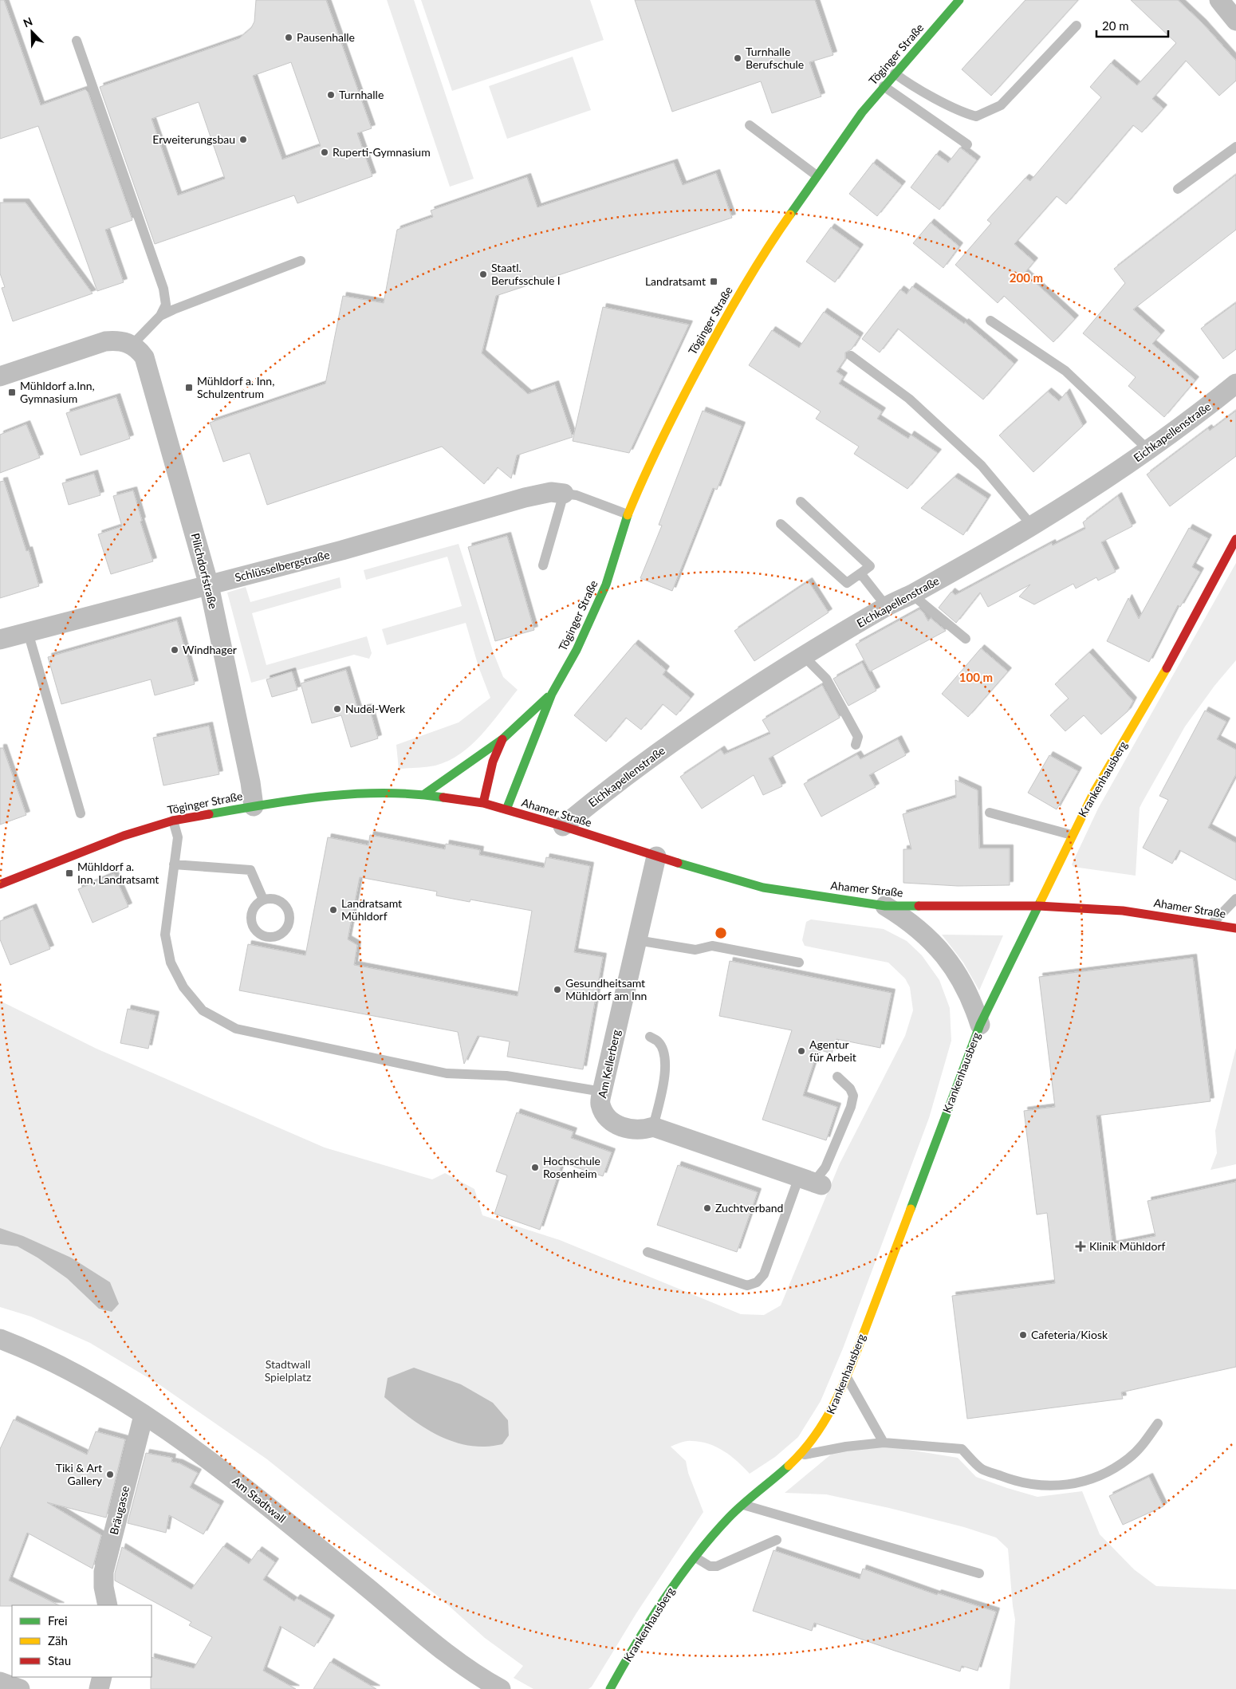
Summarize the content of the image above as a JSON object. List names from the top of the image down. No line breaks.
{"streets":{"street":["Töginger Straße","Eichkapellenstraße","Schlüsselbergstraße","Pilichdorfstraße","Krankenhausberg","Ahamer Straße","Am Kellerberg","Am Stadtwall","Bräugasse"]},"crossings":[["Töginger Straße","Pilichdorfstraße"],["Töginger Straße","Ahamer Straße"],["Eichkapellenstraße","Ahamer Straße"],["Schlüsselbergstraße","Pilichdorfstraße"],["Krankenhausberg","Ahamer Straße"],["Ahamer Straße","Am Kellerberg"],["Am Stadtwall","Bräugasse"]],"parks":["Stadtwall Spielplatz"],"places":{"other":["Pausenhalle","Turnhalle Berufschule","Turnhalle","Erweiterungsbau","Ruperti-Gymnasium","Staatl. Berufsschule I","Windhager","Nudel-Werk","Landratsamt Mühldorf","Gesundheitsamt Mühldorf am Inn","Agentur für Arbeit","Hochschule Rosenheim","Zuchtverband","Cafeteria/Kiosk","Tiki & Art Gallery"],"transit":["Landratsamt","Mühldorf a. Inn, Schulzentrum","Mühldorf a.Inn, Gymnasium","Mühldorf a. Inn, Landratsamt"],"health":["Klinik Mühldorf"]},"legend":["Frei","Zäh","Stau"],"scale_bar":"20 m","north":"top left","rings":["200 m","100 m"]}
